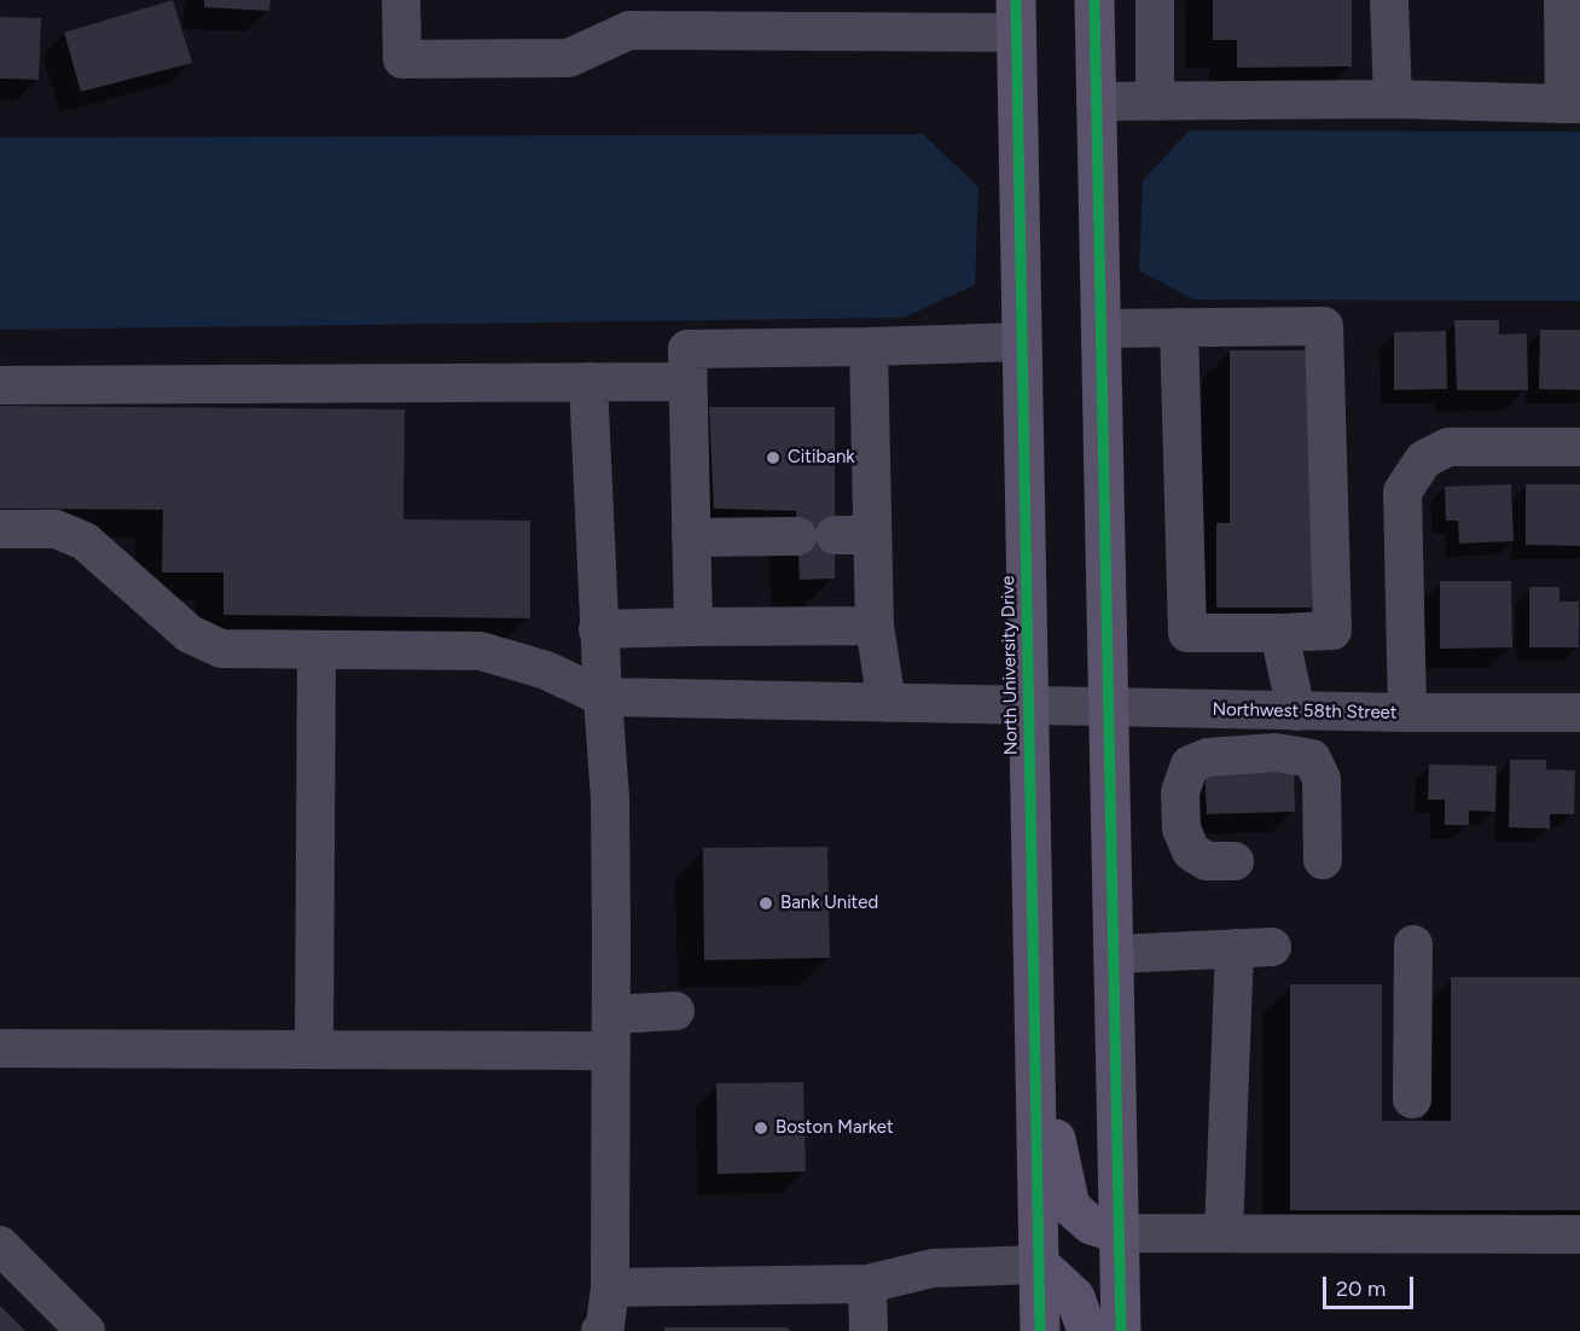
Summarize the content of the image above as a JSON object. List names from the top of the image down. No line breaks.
{"streets":{"main road":["North University Drive"],"street":["Northwest 58th Street"]},"crossings":[["North University Drive","Northwest 58th Street"]],"places":["Citibank","Bank United","Boston Market"],"scale_bar":"20 m"}
